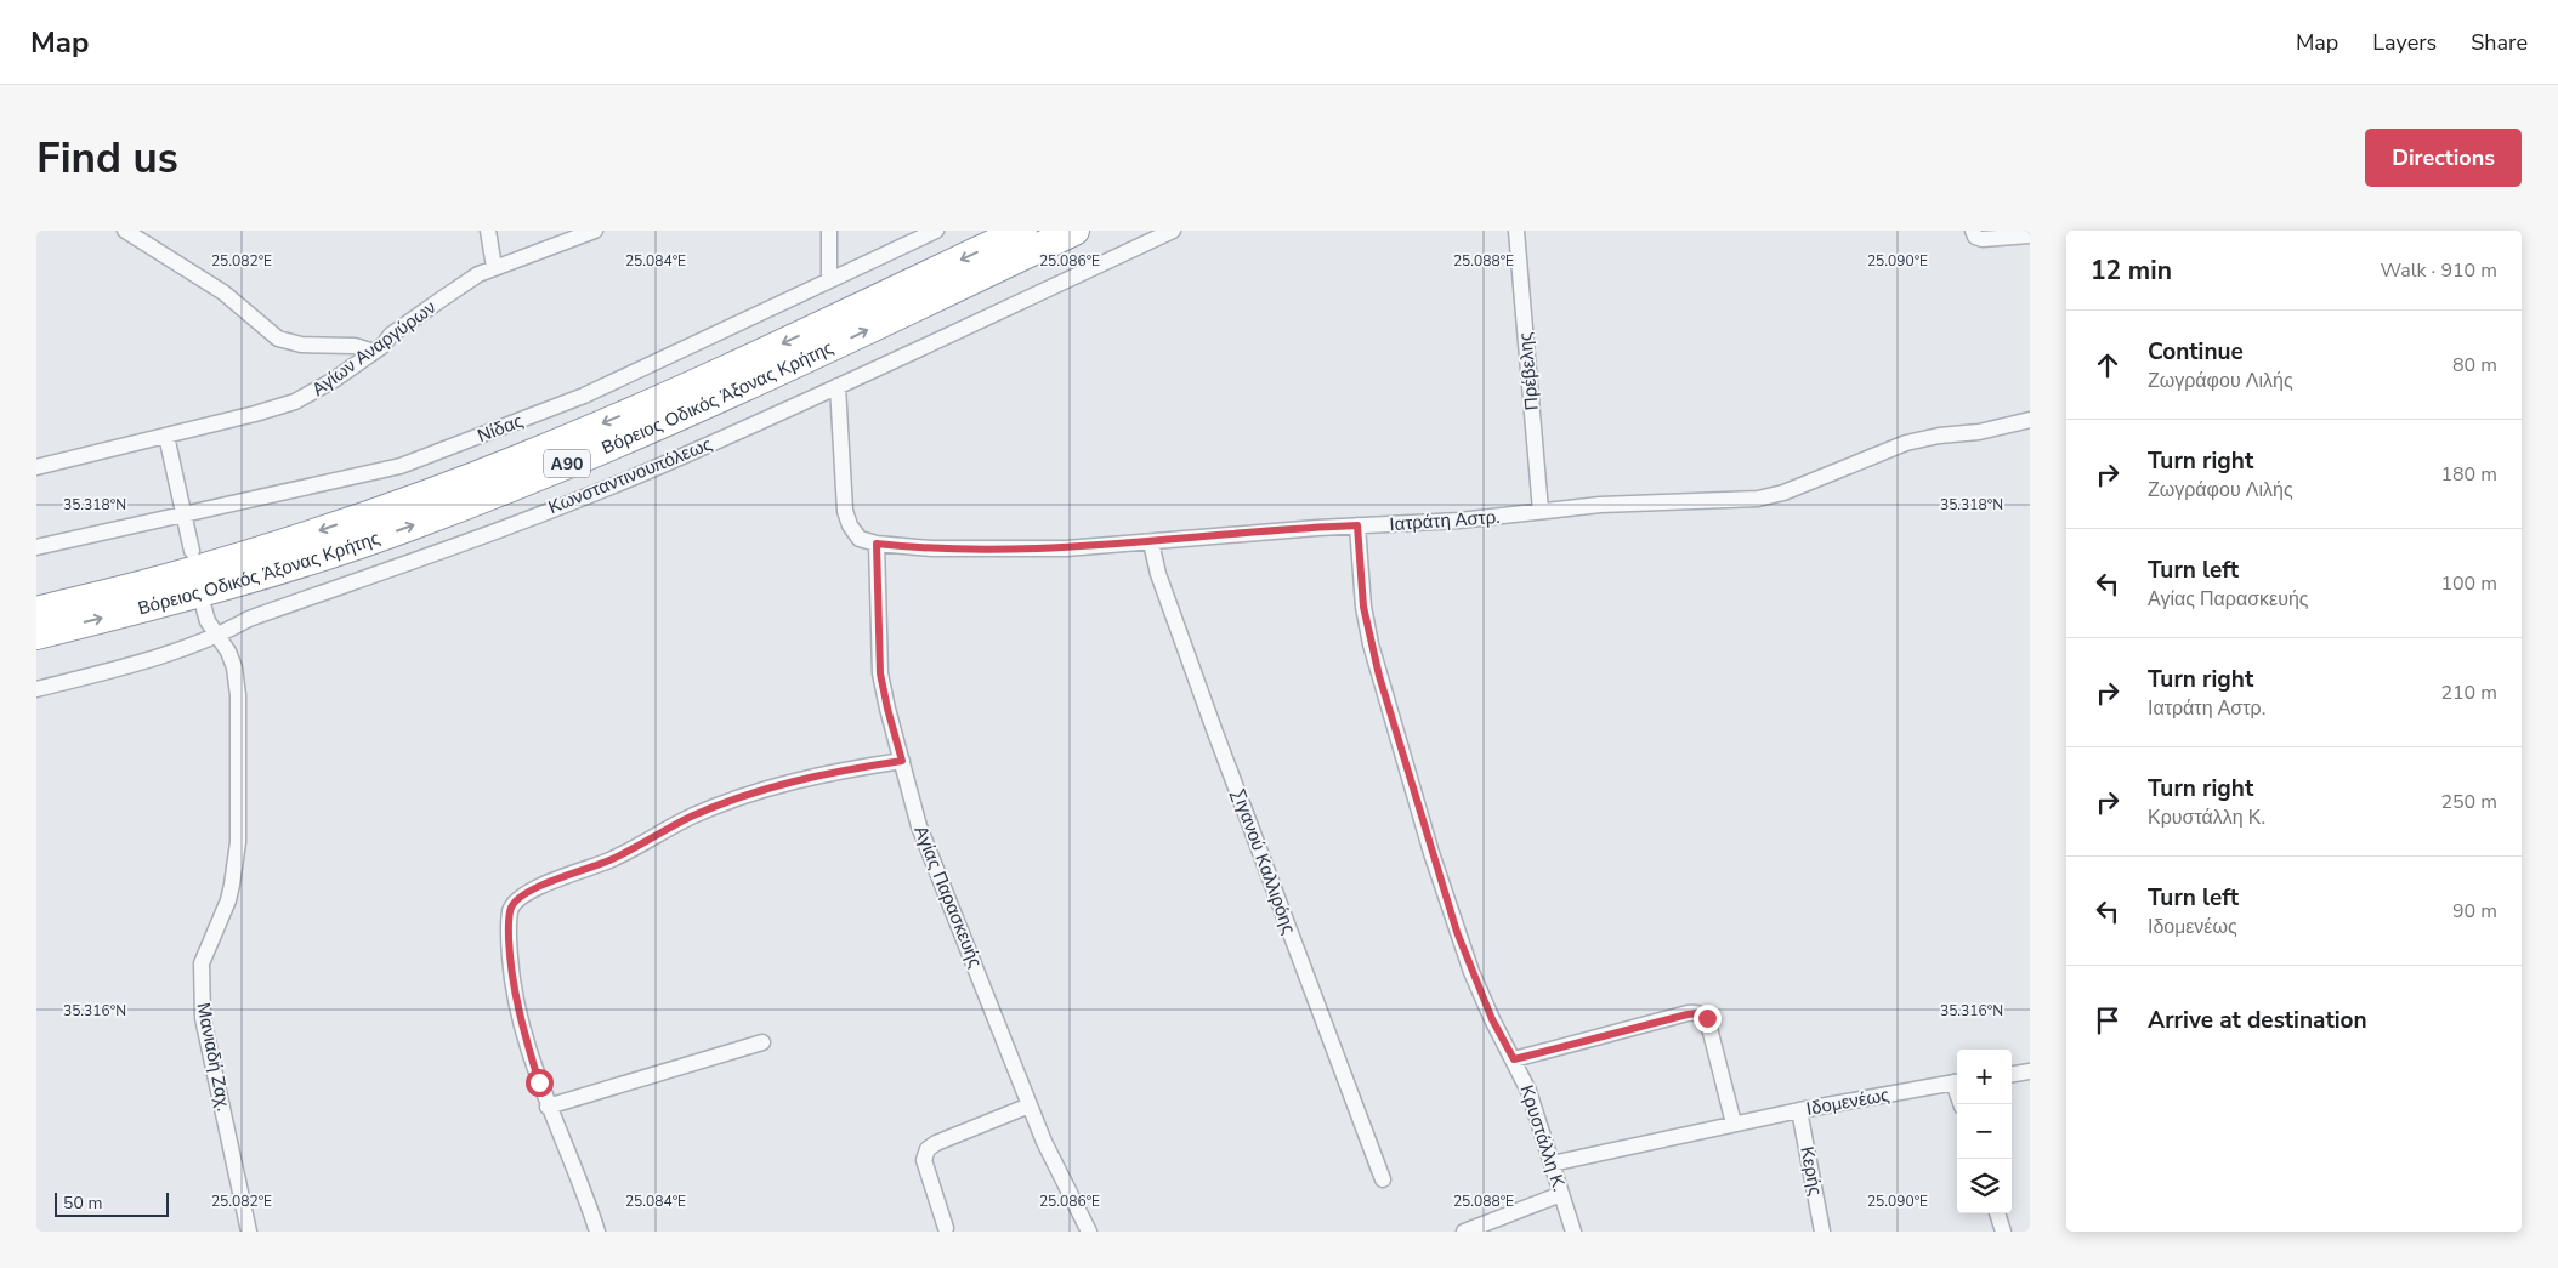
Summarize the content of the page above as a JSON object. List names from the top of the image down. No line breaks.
{"streets":{"highway":["Βόρειος Οδικός Άξονας Κρήτης","Α90"],"street":["Αγίων Αναργύρων","Πρέβελης","Νίδας","Κωνσταντινουπόλεως","Ιατράτη Αστρ.","Σιγανού Καλλιρόης","Αγίας Παρασκευής","Μανιαδή Ζαχ.","Ιδομενέως","Κρυστάλλη Κ.","Κερής"]},"crossings":[["Πρέβελης","Ιατράτη Αστρ."],["Κωνσταντινουπόλεως","Ιατράτη Αστρ."],["Κωνσταντινουπόλεως","Μανιαδή Ζαχ."],["Ιατράτη Αστρ.","Σιγανού Καλλιρόης"],["Ιατράτη Αστρ.","Αγίας Παρασκευής"],["Ιατράτη Αστρ.","Κρυστάλλη Κ."],["Ιδομενέως","Κρυστάλλη Κ."],["Ιδομενέως","Κερής"]],"scale_bar":"50 m","page":{"header":"Map","nav":["Map","Layers","Share"],"buttons":"Directions","title":"Find us","heading":["12 min","Walk · 910 m"],"list":[["Continue","Ζωγράφου Λιλής","80 m"],["Turn right","Ζωγράφου Λιλής","180 m"],["Turn left","Αγίας Παρασκευής","100 m"],["Turn right","Ιατράτη Αστρ.","210 m"],["Turn right","Κρυστάλλη Κ.","250 m"],["Turn left","Ιδομενέως","90 m"],"Arrive at destination"],"map_buttons":["+","−"],"scale":"50 m"},"coordinates":["25.082°E","25.084°E","25.086°E","25.088°E","25.090°E","35.318°N","35.316°N"]}
